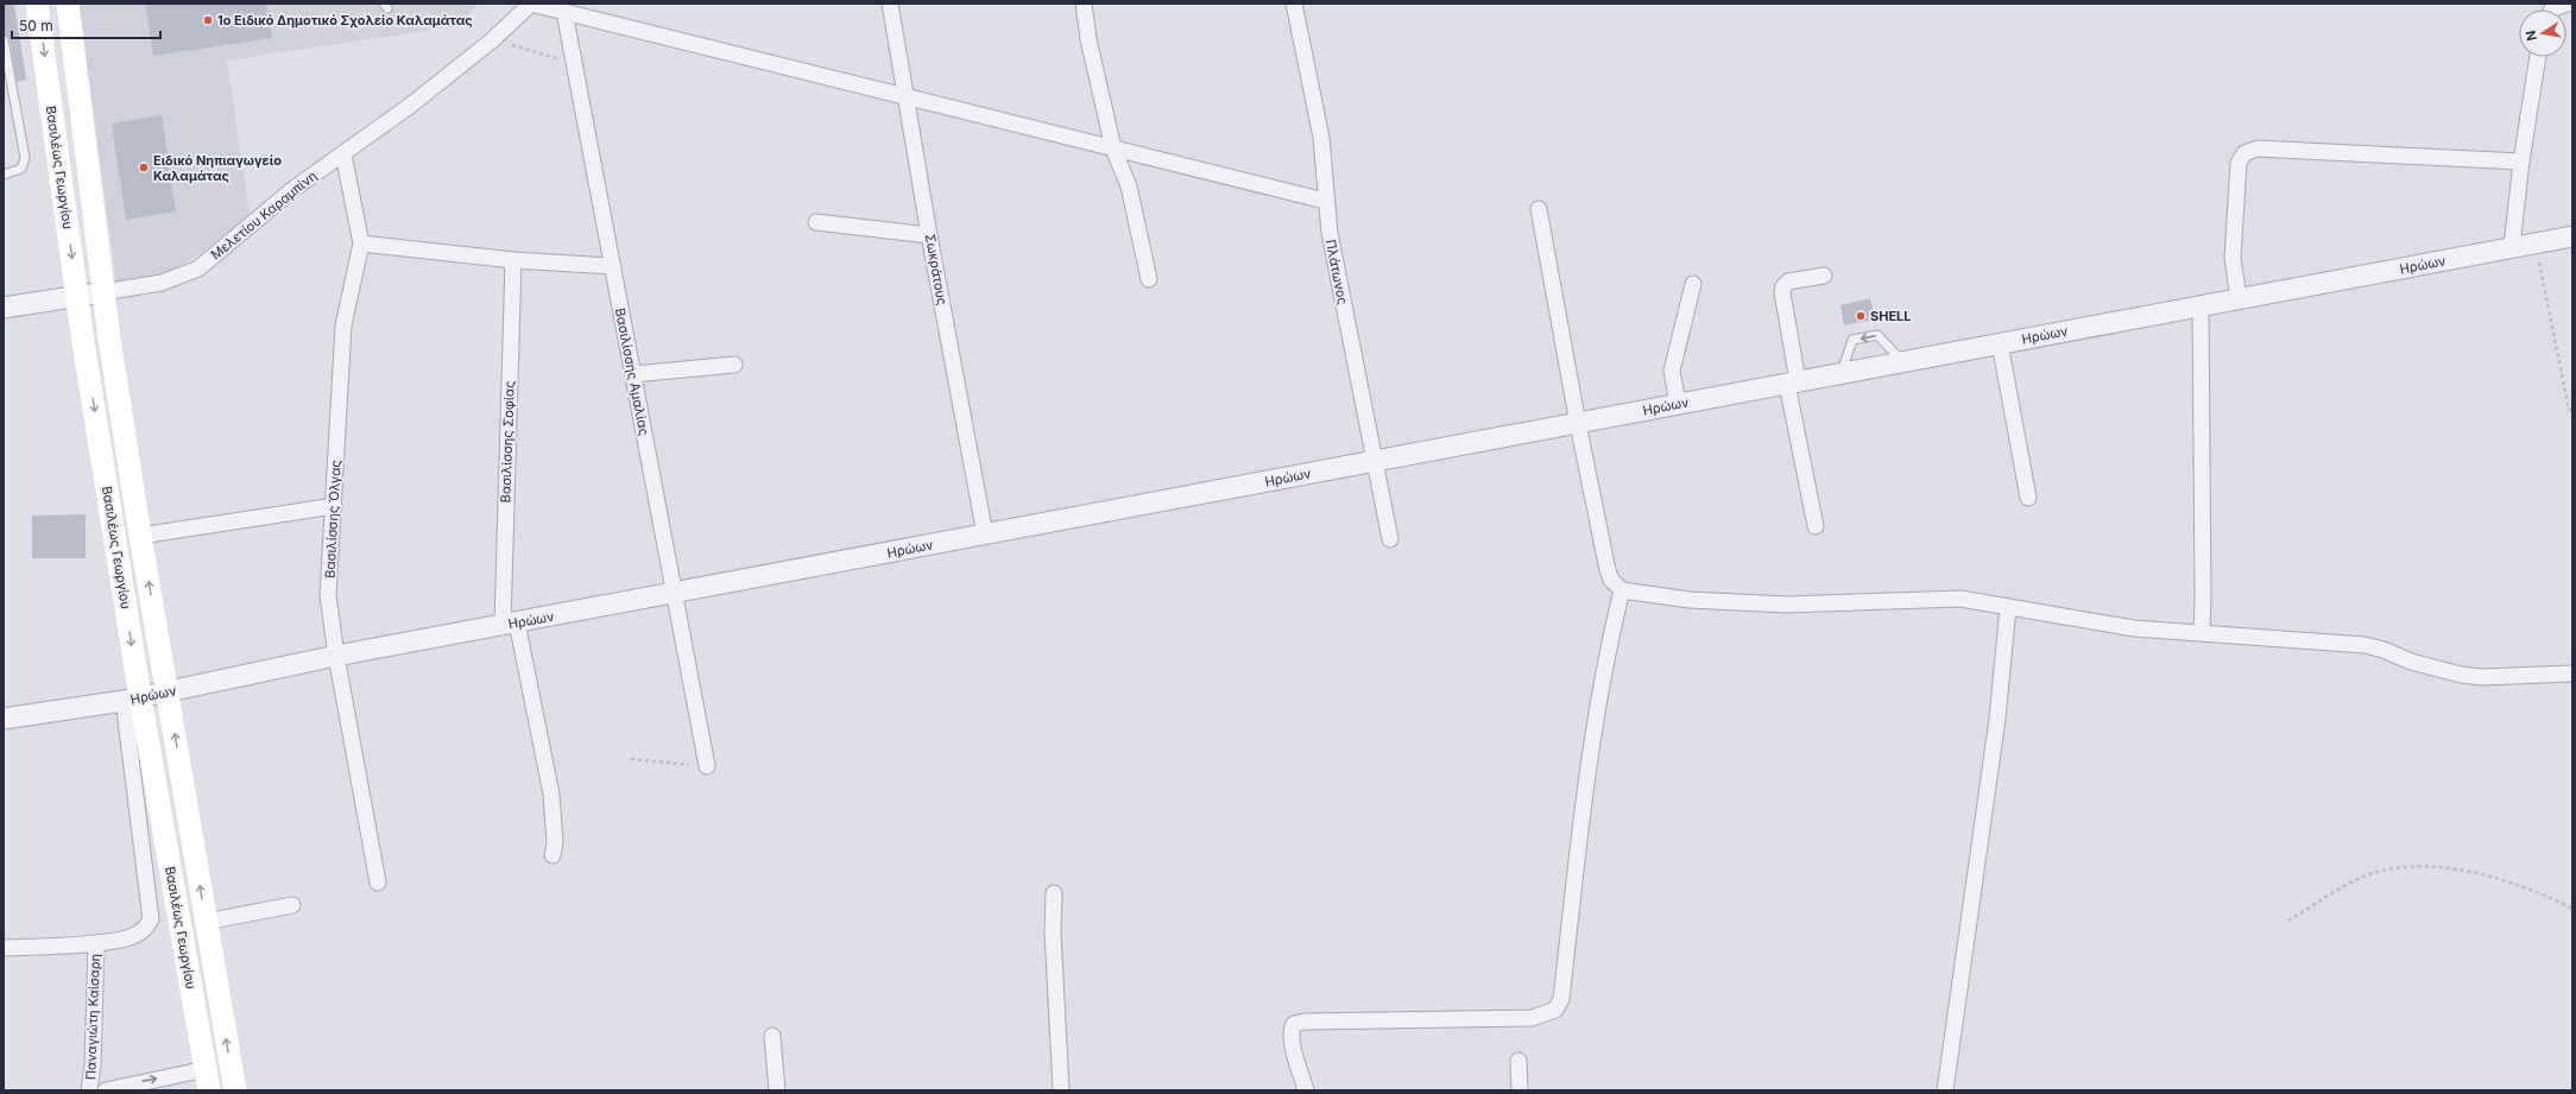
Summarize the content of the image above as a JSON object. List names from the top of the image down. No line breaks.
{"streets":{"main road":["Βασιλέως Γεωργίου"],"street":["Μελετίου Καραμπίνη","Ηρώων","Σωκράτους","Πλάτωνος","Βασιλίσσης Αμαλίας","Βασιλίσσης Σοφίας","Βασιλίσσης Όλγας","Παναγιώτη Καίσαρη"]},"crossings":[["Βασιλέως Γεωργίου","Μελετίου Καραμπίνη"],["Βασιλέως Γεωργίου","Ηρώων"],["Μελετίου Καραμπίνη","Βασιλίσσης Όλγας"],["Ηρώων","Σωκράτους"],["Ηρώων","Πλάτωνος"],["Ηρώων","Βασιλίσσης Αμαλίας"],["Ηρώων","Βασιλίσσης Σοφίας"],["Ηρώων","Βασιλίσσης Όλγας"]],"places":["1ο Ειδικό Δημοτικό Σχολείο Καλαμάτας","Ειδικό Νηπιαγωγείο Καλαμάτας","SHELL"],"scale_bar":"50 m","north":"left"}
